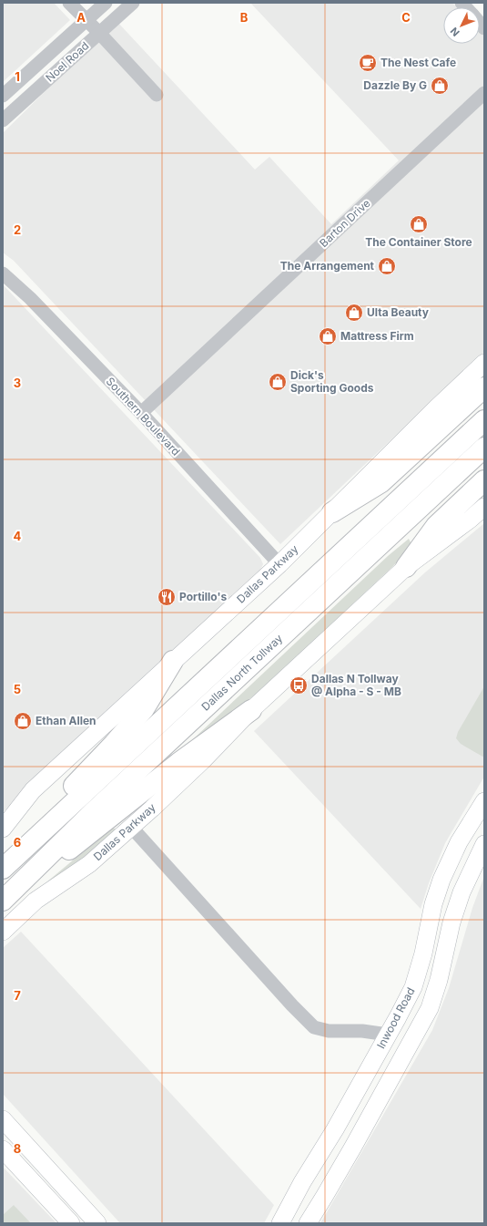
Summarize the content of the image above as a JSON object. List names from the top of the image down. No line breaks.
{"streets":{"highway":["Dallas North Tollway"],"main road":["Dallas Parkway","Inwood Road"],"street":["Noel Road","Barton Drive","Southern Boulevard"]},"crossings":[["Barton Drive","Southern Boulevard"],["Southern Boulevard","Dallas Parkway"]],"places":{"cafe":["The Nest Cafe"],"shop":["Dazzle By G","The Container Store","The Arrangement","Ulta Beauty","Mattress Firm","Dick's Sporting Goods","Ethan Allen"],"restaurant":["Portillo's"],"bus stop":["Dallas N Tollway @ Alpha - S - MB"]},"north":"bottom left","grid":{"columns":["A","B","C"],"rows":["1","2","3","4","5","6","7","8"]}}
